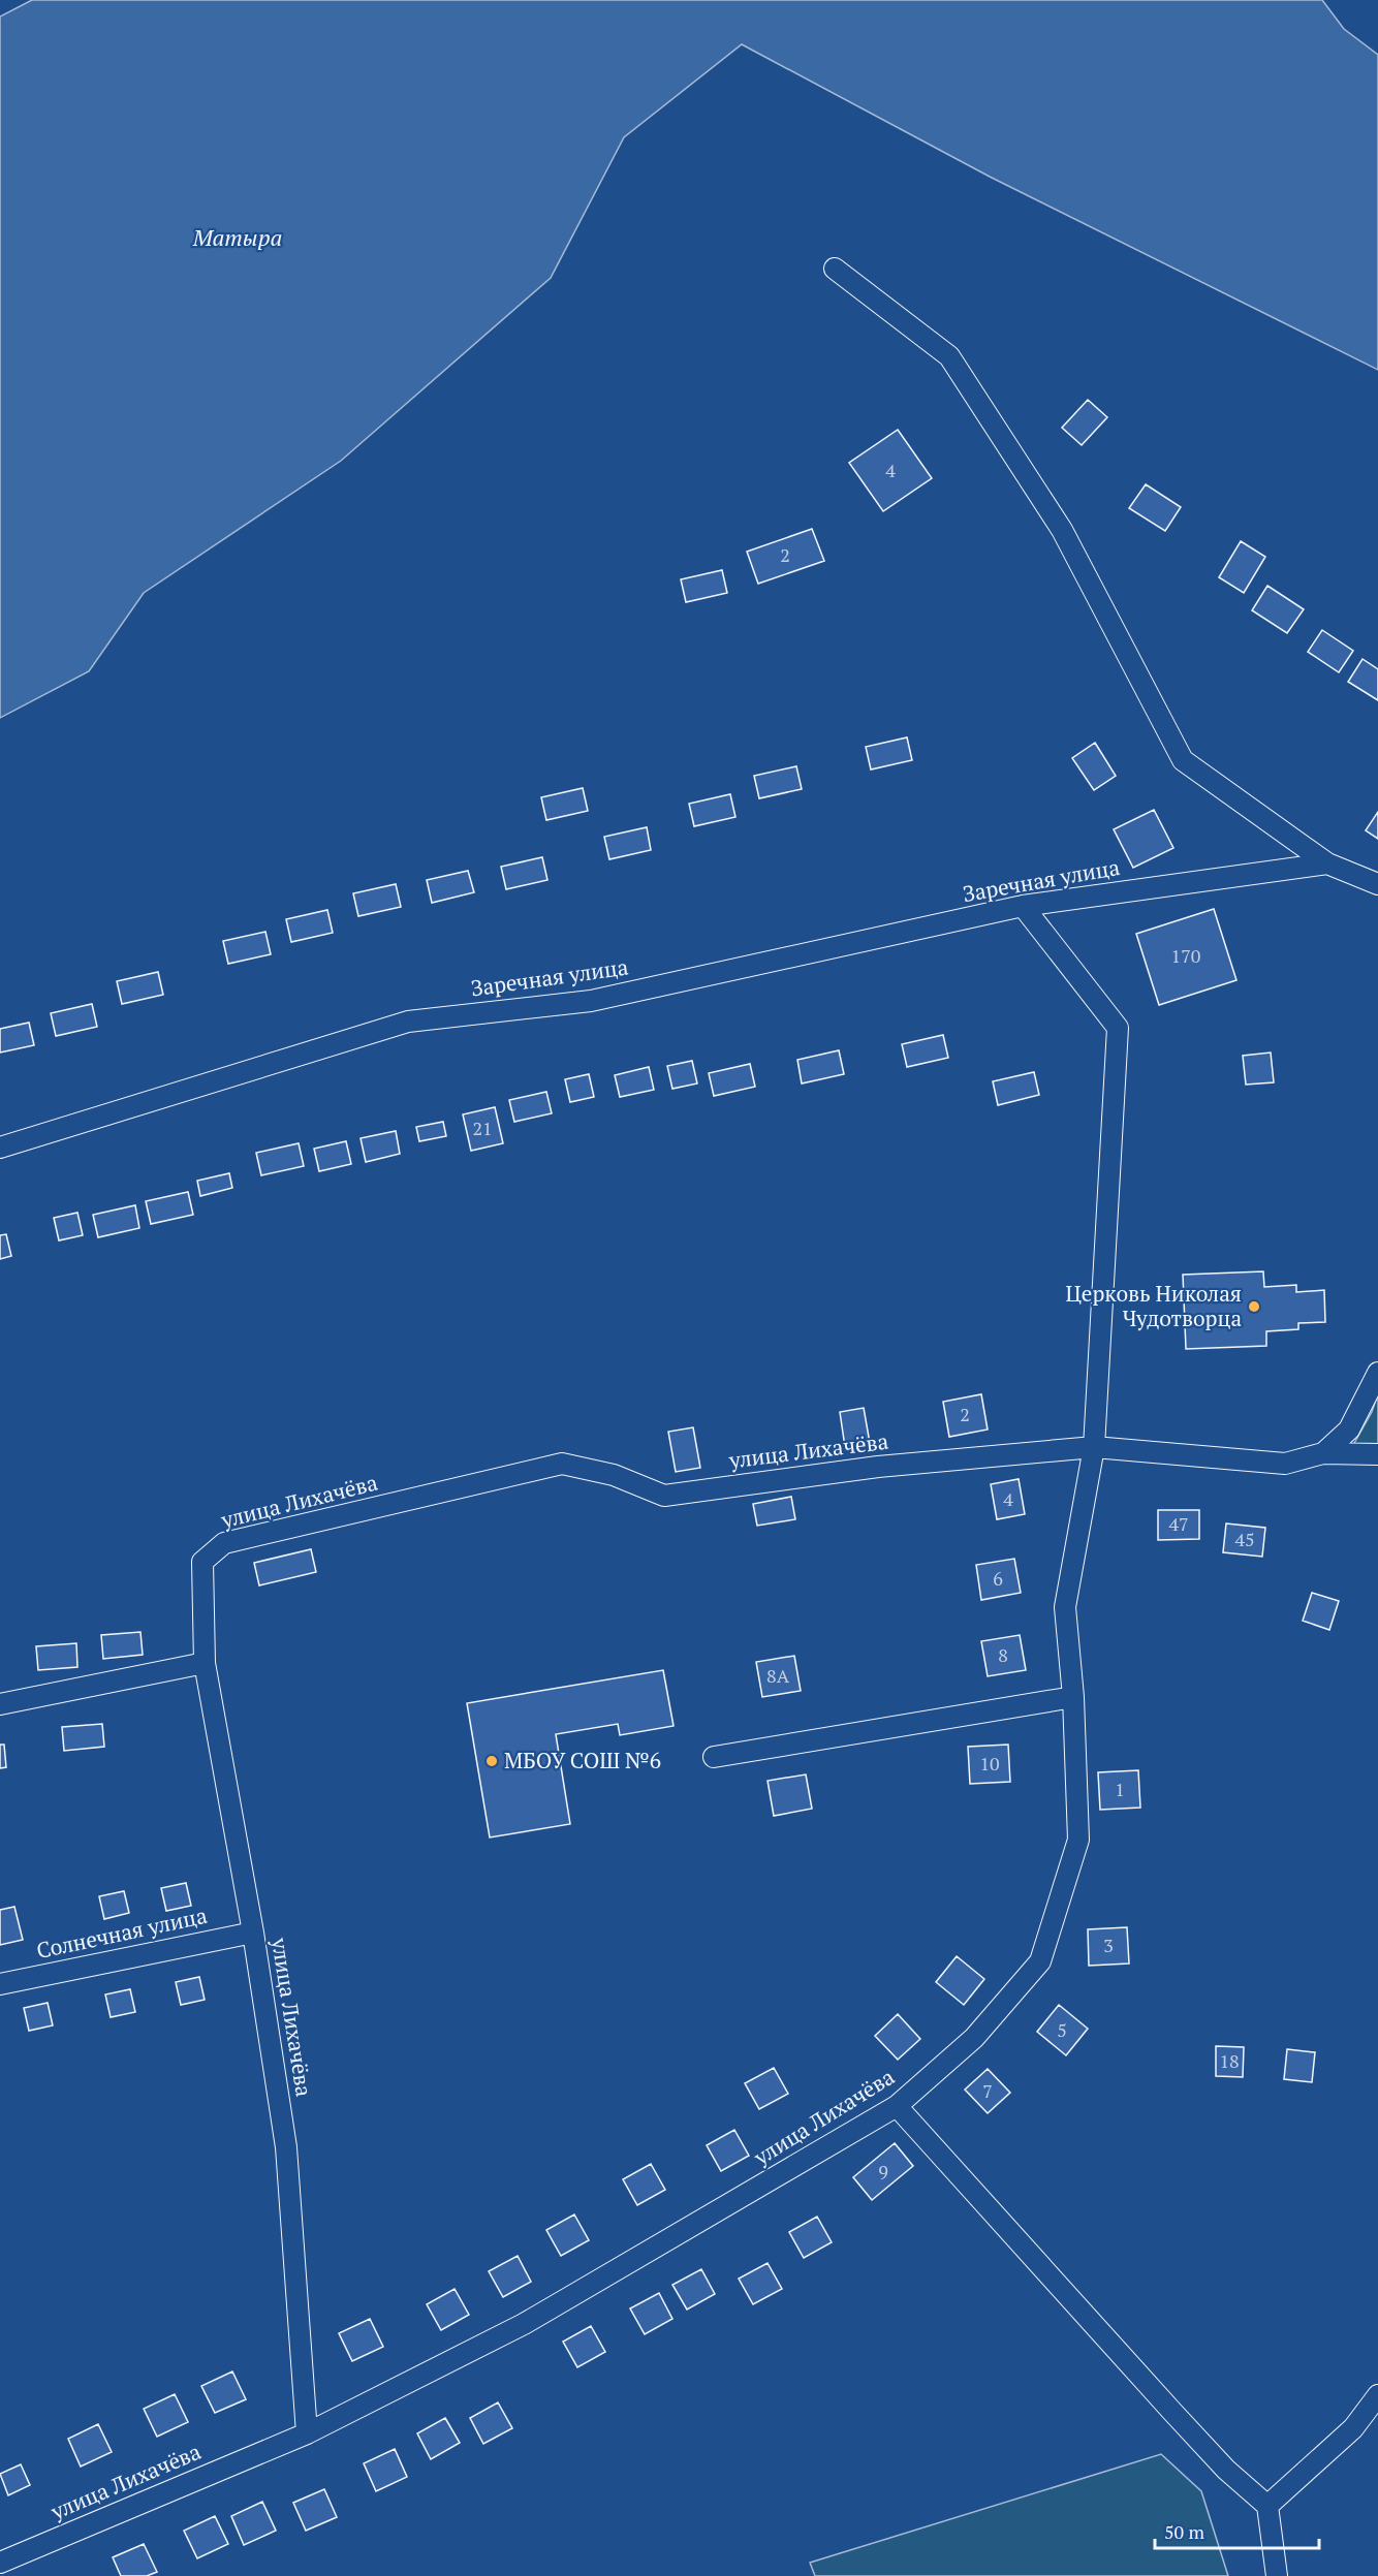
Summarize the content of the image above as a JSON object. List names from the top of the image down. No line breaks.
{"streets":{"street":["Заречная улица","улица Лихачёва","Солнечная улица"]},"crossings":[["Заречная улица","улица Лихачёва"],["улица Лихачёва","Солнечная улица"]],"water":["Матыра"],"places":["Церковь Николая Чудотворца","МБОУ СОШ №6"],"house_numbers":["4","2","170","21","2","4","47","45","6","8","8А","10","1","3","5","18","7","9"],"scale_bar":"50 m"}
